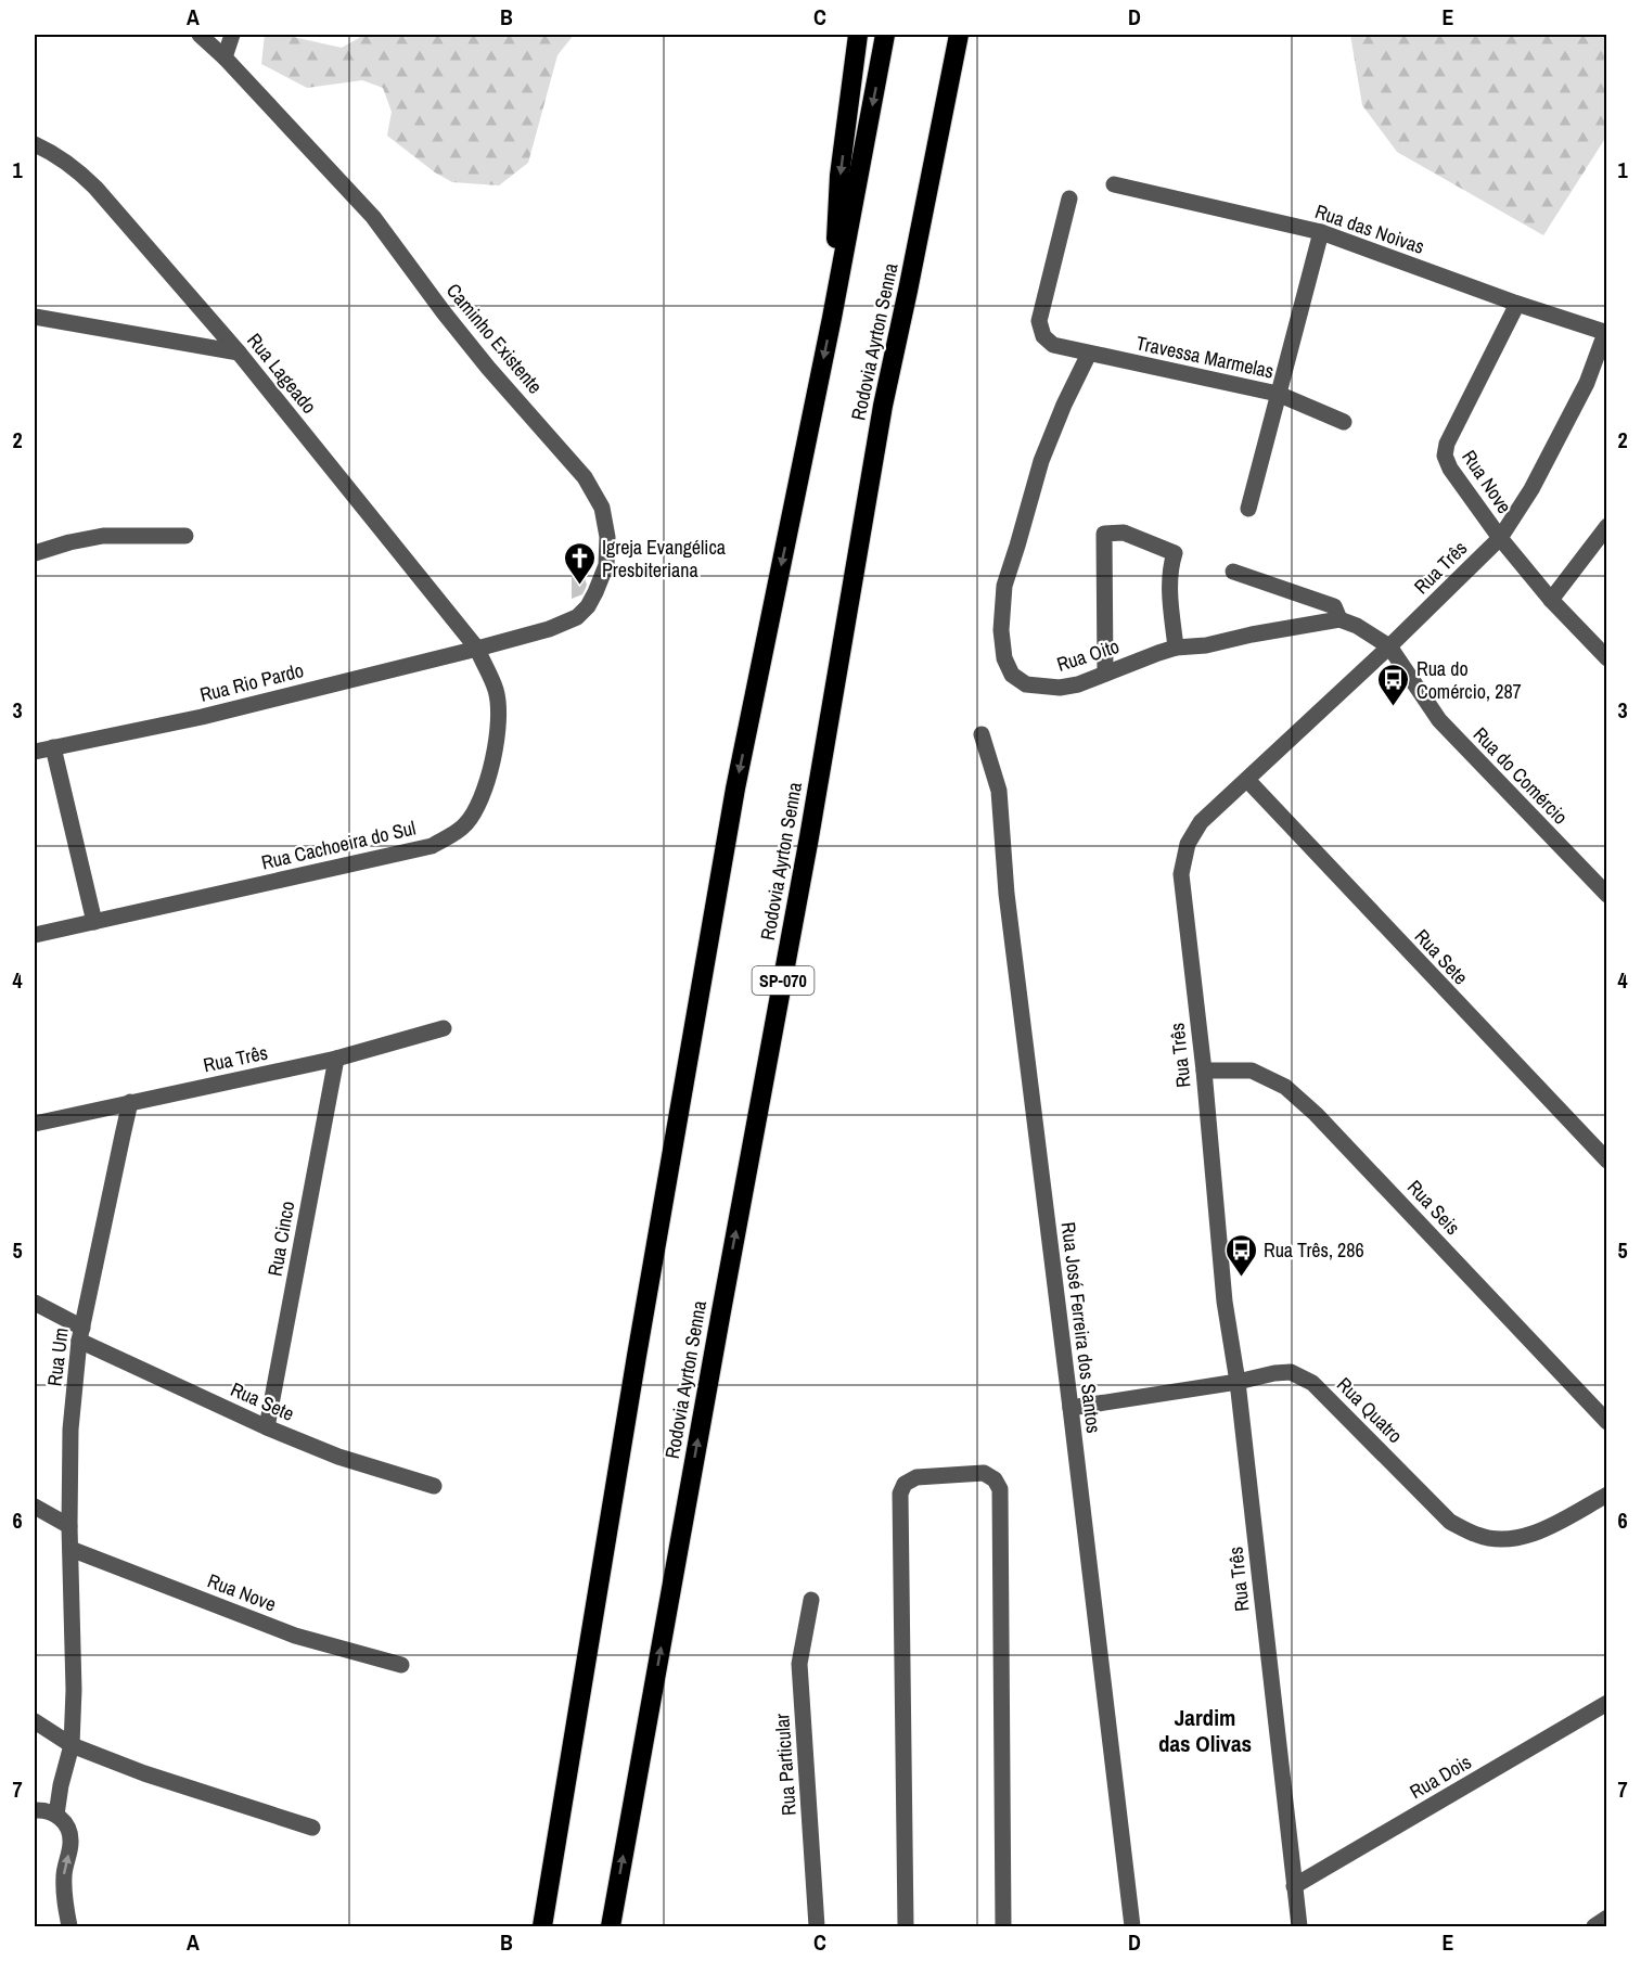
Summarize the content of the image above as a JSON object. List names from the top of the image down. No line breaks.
{"streets":{"highway":["Rodovia Ayrton Senna","SP-070"],"street":["Rua das Noivas","Caminho Existente","Travessa Marmelas","Rua Lageado","Rua Nove","Rua Três","Rua Oito","Rua Rio Pardo","Rua do Comércio","Rua Cachoeira do Sul","Rua Sete","Rua Seis","Rua Cinco","Rua José Ferreira dos Santos","Rua Um","Rua Quatro","Rua Particular","Rua Dois"]},"crossings":[["Rua das Noivas","Rua Nove"],["Rua das Noivas","Rua Três"],["Caminho Existente","Rua Lageado"],["Caminho Existente","Rua Rio Pardo"],["Caminho Existente","Rua Cachoeira do Sul"],["Travessa Marmelas","Rua Oito"],["Rua Lageado","Rua Rio Pardo"],["Rua Lageado","Rua Cachoeira do Sul"],["Rua Nove","Rua Três"],["Rua Nove","Rua Um"],["Rua Três","Rua do Comércio"],["Rua Três","Rua Sete"],["Rua Três","Rua Seis"],["Rua Três","Rua Cinco"],["Rua Três","Rua Um"],["Rua Três","Rua Quatro"],["Rua Três","Rua Dois"],["Rua Rio Pardo","Rua Cachoeira do Sul"],["Rua Sete","Rua Cinco"],["Rua Sete","Rua Um"],["Rua José Ferreira dos Santos","Rua Quatro"]],"districts":["Jardim das Olivas"],"places":{"church":["Igreja Evangélica Presbiteriana"],"bus stop":["Rua do Comércio, 287","Rua Três, 286"]},"grid":{"columns":["A","B","C","D","E"],"rows":["1","2","3","4","5","6","7"]}}
